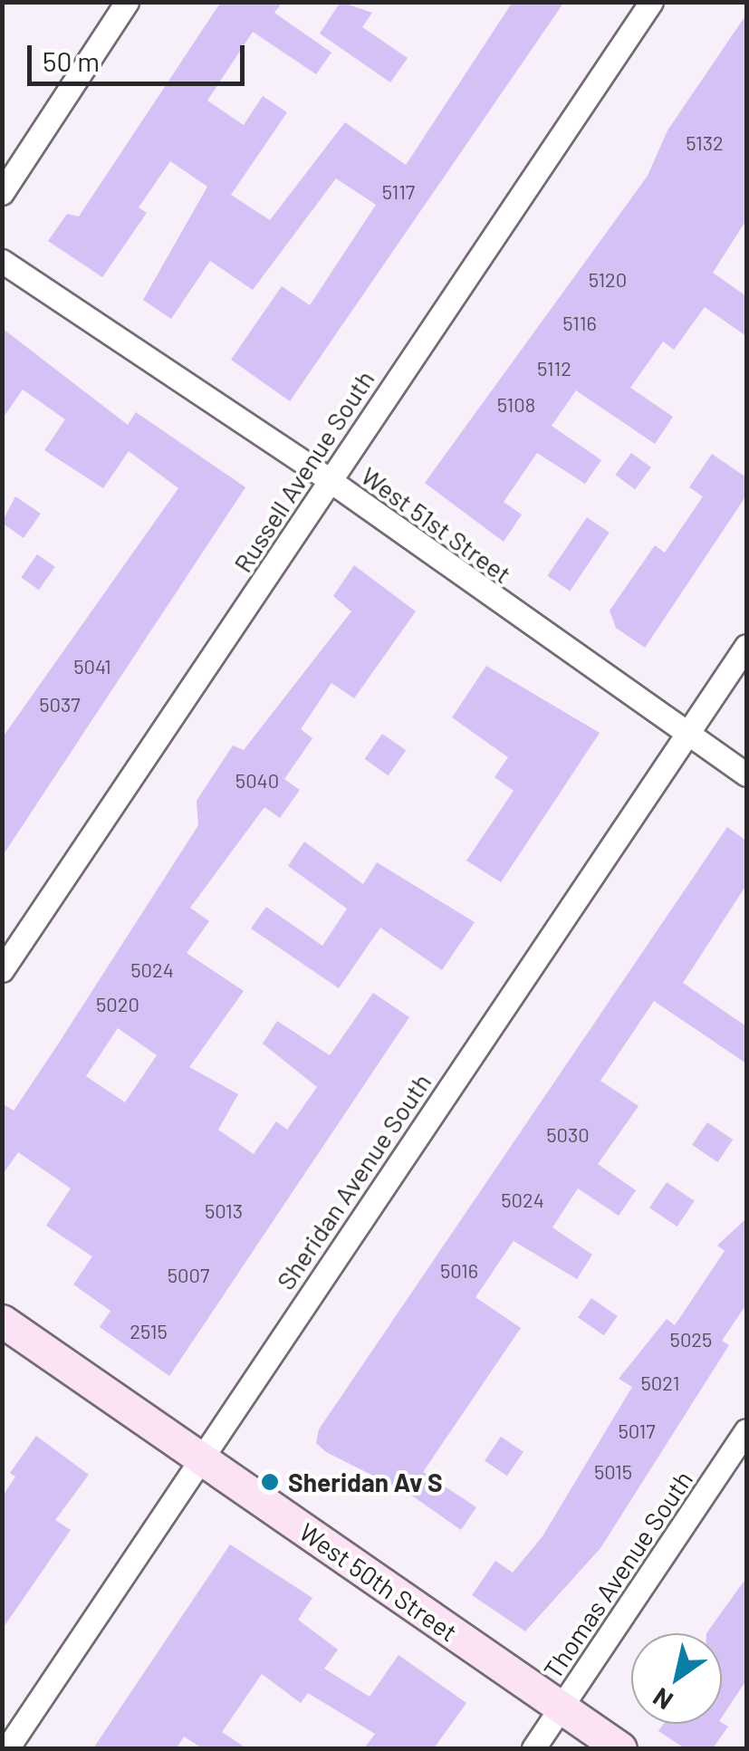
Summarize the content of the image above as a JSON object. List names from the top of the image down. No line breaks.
{"streets":{"main road":["West 50th Street"],"street":["Russell Avenue South","West 51st Street","Sheridan Avenue South","Thomas Avenue South"]},"crossings":[["Russell Avenue South","West 51st Street"],["West 51st Street","Sheridan Avenue South"],["Sheridan Avenue South","West 50th Street"],["Thomas Avenue South","West 50th Street"]],"places":["Sheridan Av S"],"house_numbers":["5132","5117","5120","5116","5112","5108","5041","5037","5040","5024","5020","5030","5024","5013","5016","5007","2515","5025","5021","5017","5015"],"scale_bar":"50 m","north":"bottom left"}
